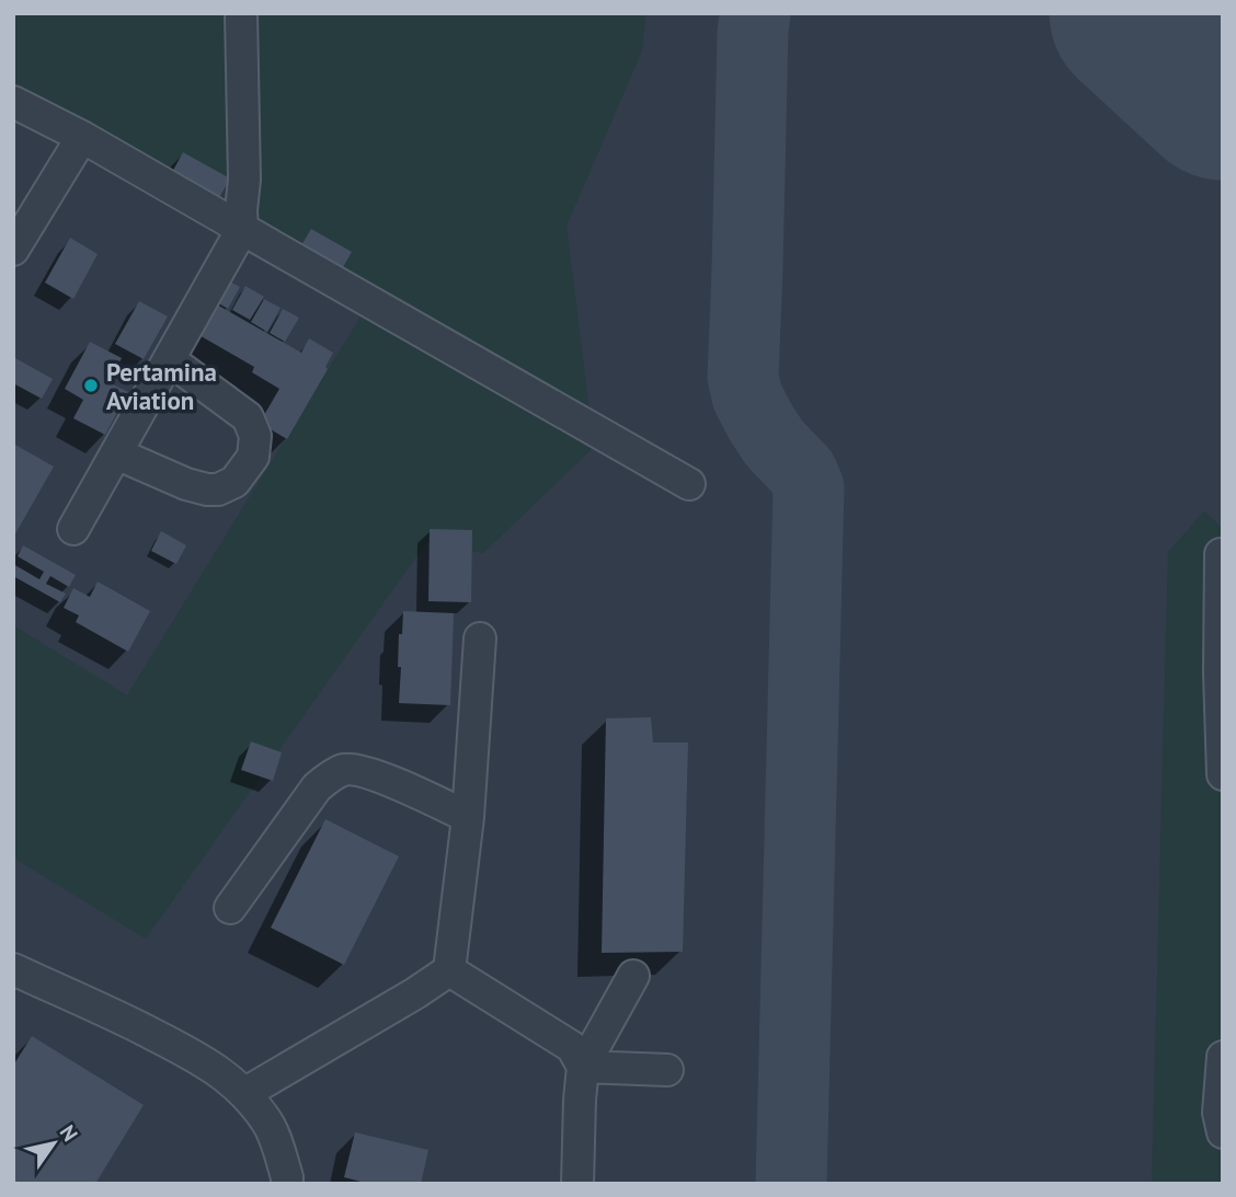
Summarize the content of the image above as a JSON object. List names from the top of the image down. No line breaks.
{"places":["Pertamina Aviation"],"north":"top right"}
